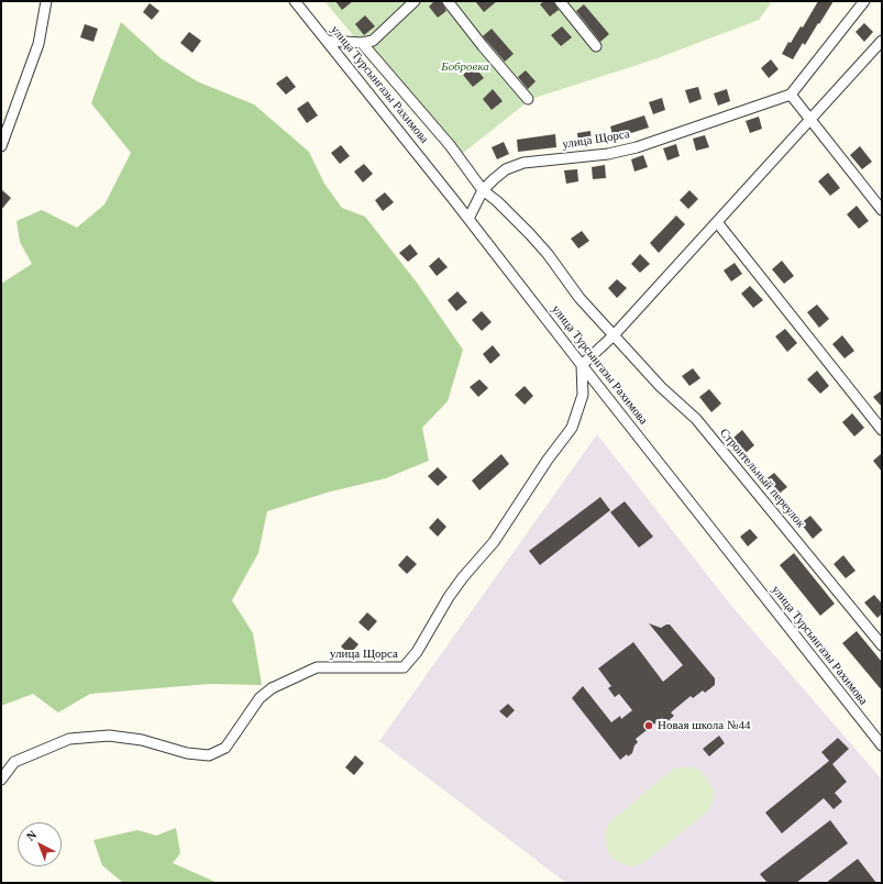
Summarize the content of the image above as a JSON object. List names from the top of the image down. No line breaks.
{"streets":{"street":["улица Турсынгазы Рахимова","улица Щорса","Строительный переулок"]},"crossings":[["улица Турсынгазы Рахимова","улица Щорса"]],"parks":["Бобровка"],"places":["Новая школа №44"],"north":"top left"}
